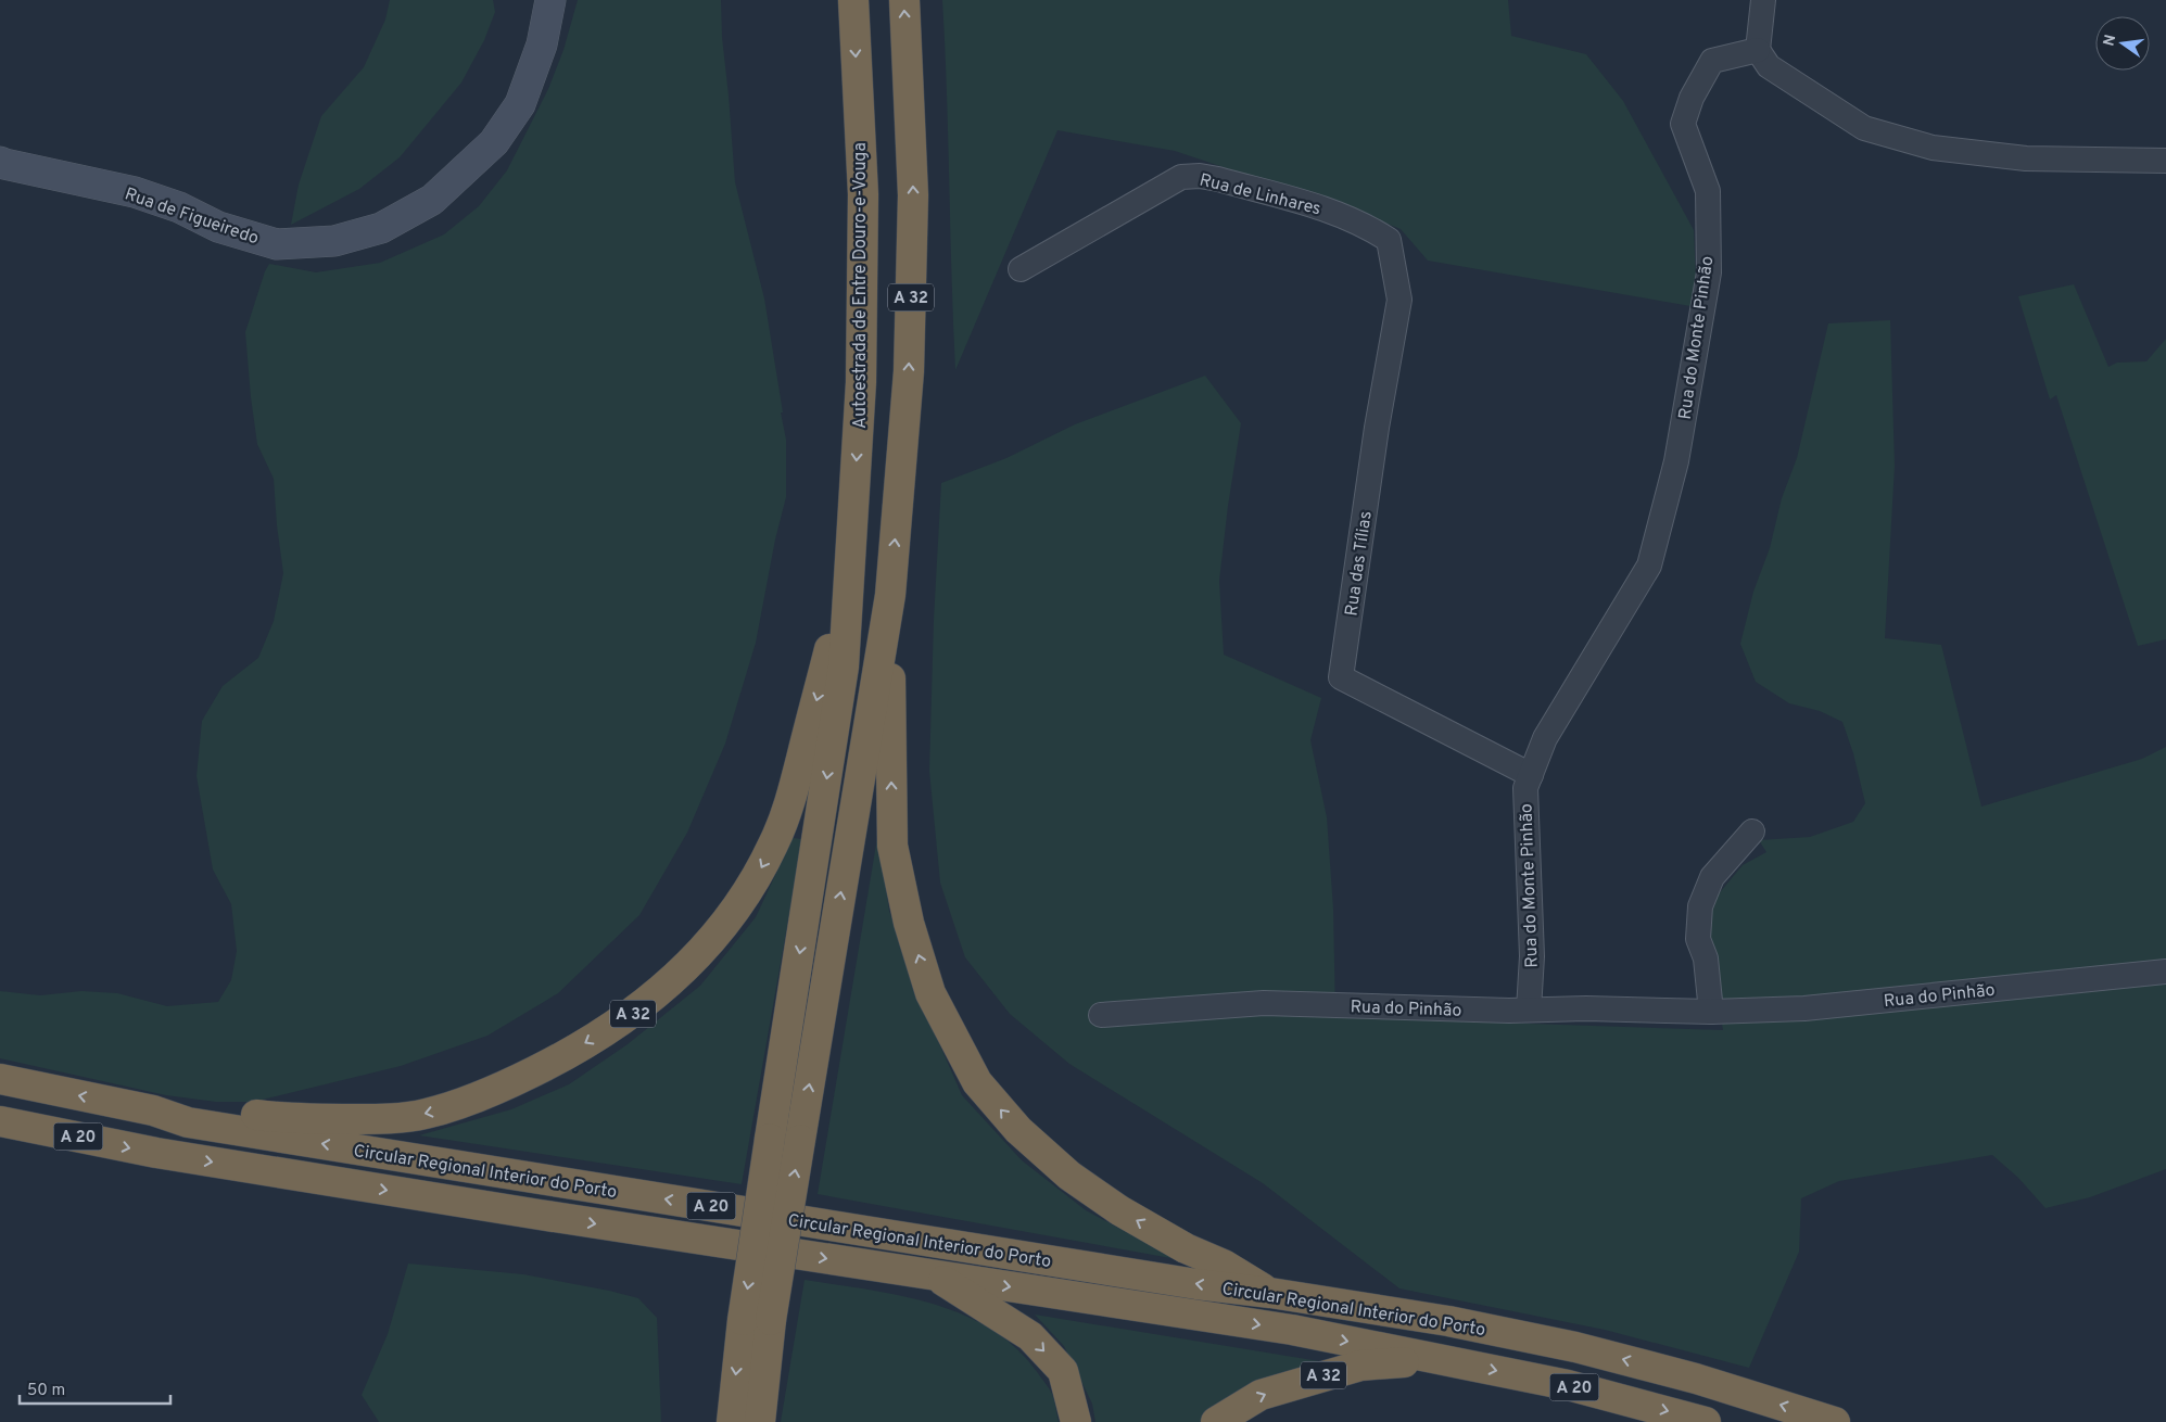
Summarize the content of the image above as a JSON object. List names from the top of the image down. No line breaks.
{"streets":{"highway":["Autoestrada de Entre Douro-e-Vouga","A 32","A 20","Circular Regional Interior do Porto"],"street":["Rua de Linhares","Rua de Figueiredo","Rua do Monte Pinhão","Rua das Tílias","Rua do Pinhão"]},"crossings":[["Rua de Linhares","Rua das Tílias"],["Autoestrada de Entre Douro-e-Vouga","A 32"],["A 32","Circular Regional Interior do Porto"],["Rua do Monte Pinhão","Rua das Tílias"],["Rua do Monte Pinhão","Rua do Pinhão"]],"scale_bar":"50 m","north":"left"}
